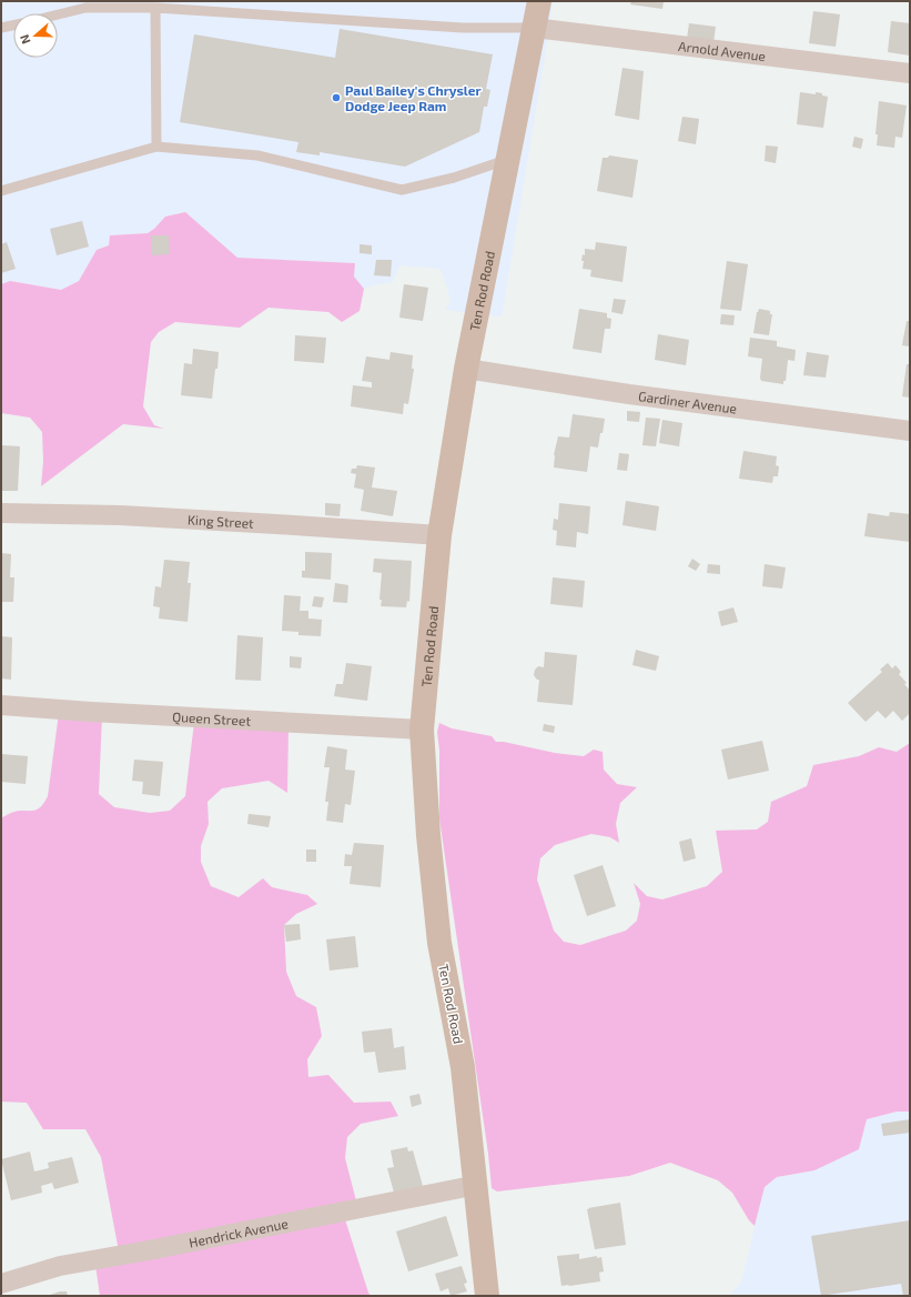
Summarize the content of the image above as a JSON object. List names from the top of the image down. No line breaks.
{"streets":{"main road":["Ten Rod Road"],"street":["Arnold Avenue","Gardiner Avenue","King Street","Queen Street","Hendrick Avenue"]},"crossings":[["Arnold Avenue","Ten Rod Road"],["Ten Rod Road","Gardiner Avenue"],["Ten Rod Road","King Street"],["Ten Rod Road","Queen Street"],["Ten Rod Road","Hendrick Avenue"]],"places":["Paul Bailey's Chrysler Dodge Jeep Ram"],"north":"left"}
